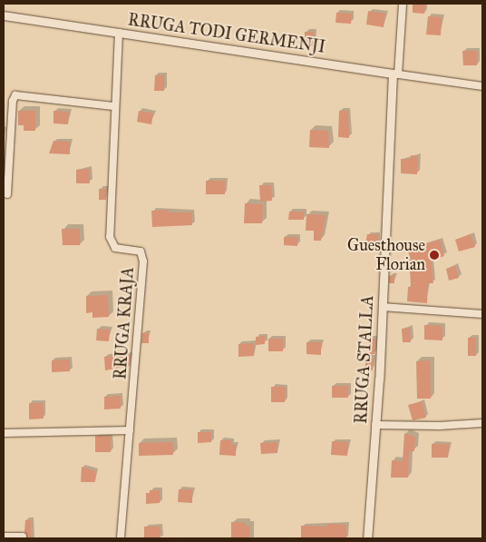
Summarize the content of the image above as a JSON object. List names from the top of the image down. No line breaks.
{"streets":{"street":["RRUGA TODI GERMENJI","RRUGA KRAJA","RRUGA STALLA"]},"crossings":[["RRUGA TODI GERMENJI","RRUGA KRAJA"],["RRUGA TODI GERMENJI","RRUGA STALLA"]],"places":["Guesthouse Florian"]}
